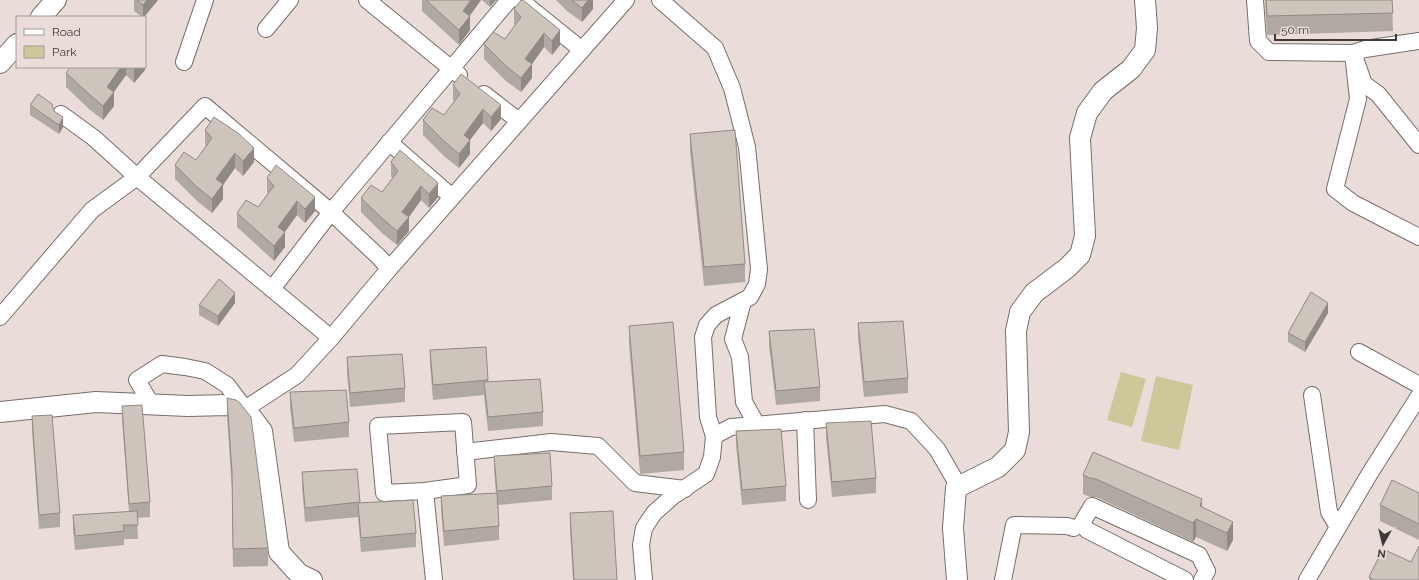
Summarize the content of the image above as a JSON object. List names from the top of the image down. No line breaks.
{"legend":["Road","Park"],"scale_bar":"50 m","north":"bottom"}
